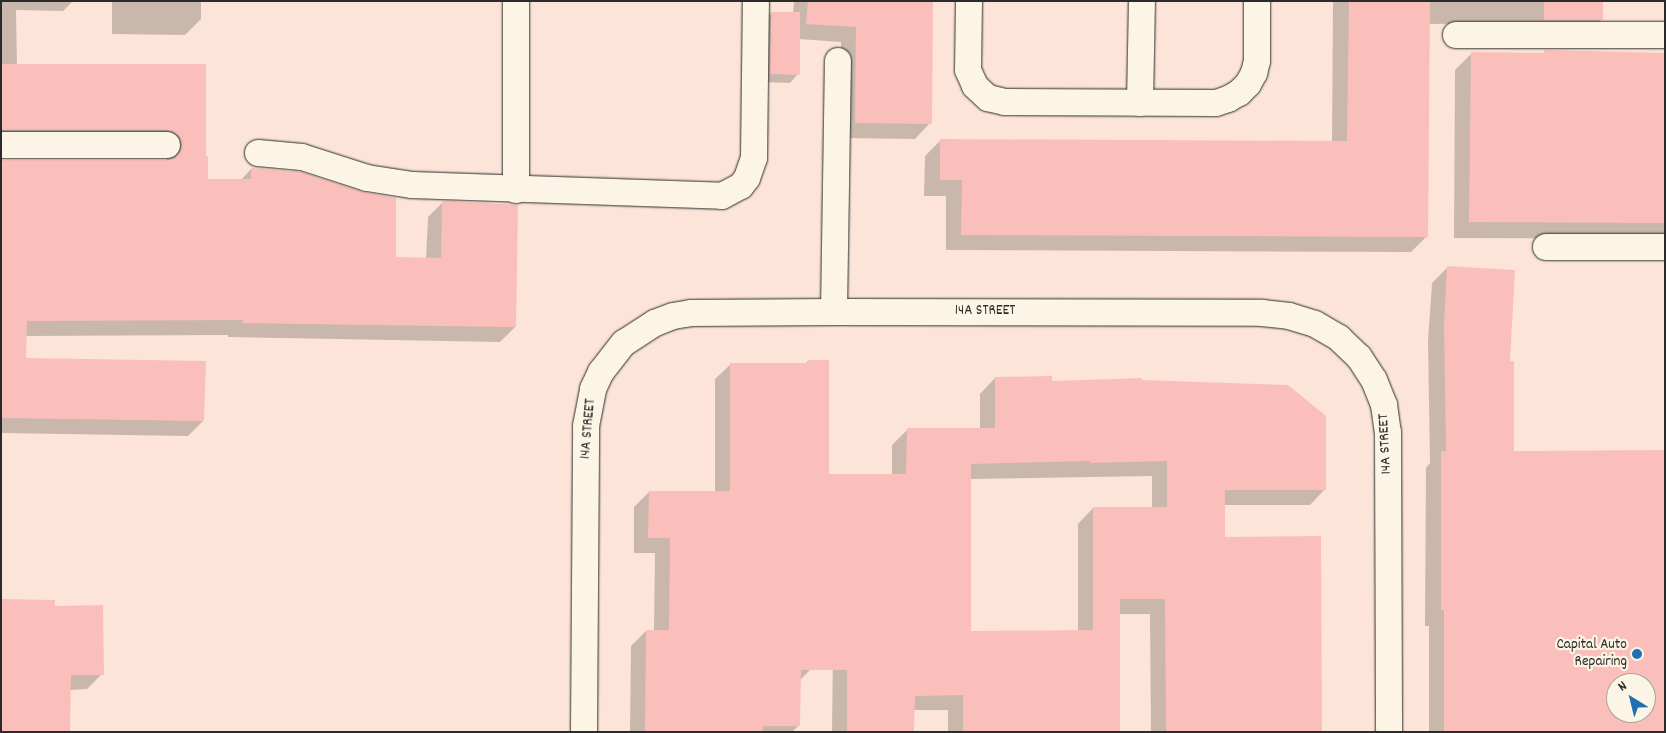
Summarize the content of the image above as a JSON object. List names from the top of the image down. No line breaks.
{"streets":{"lane":["14A STREET"]},"places":["Capital Auto Repairing"],"north":"top left"}
